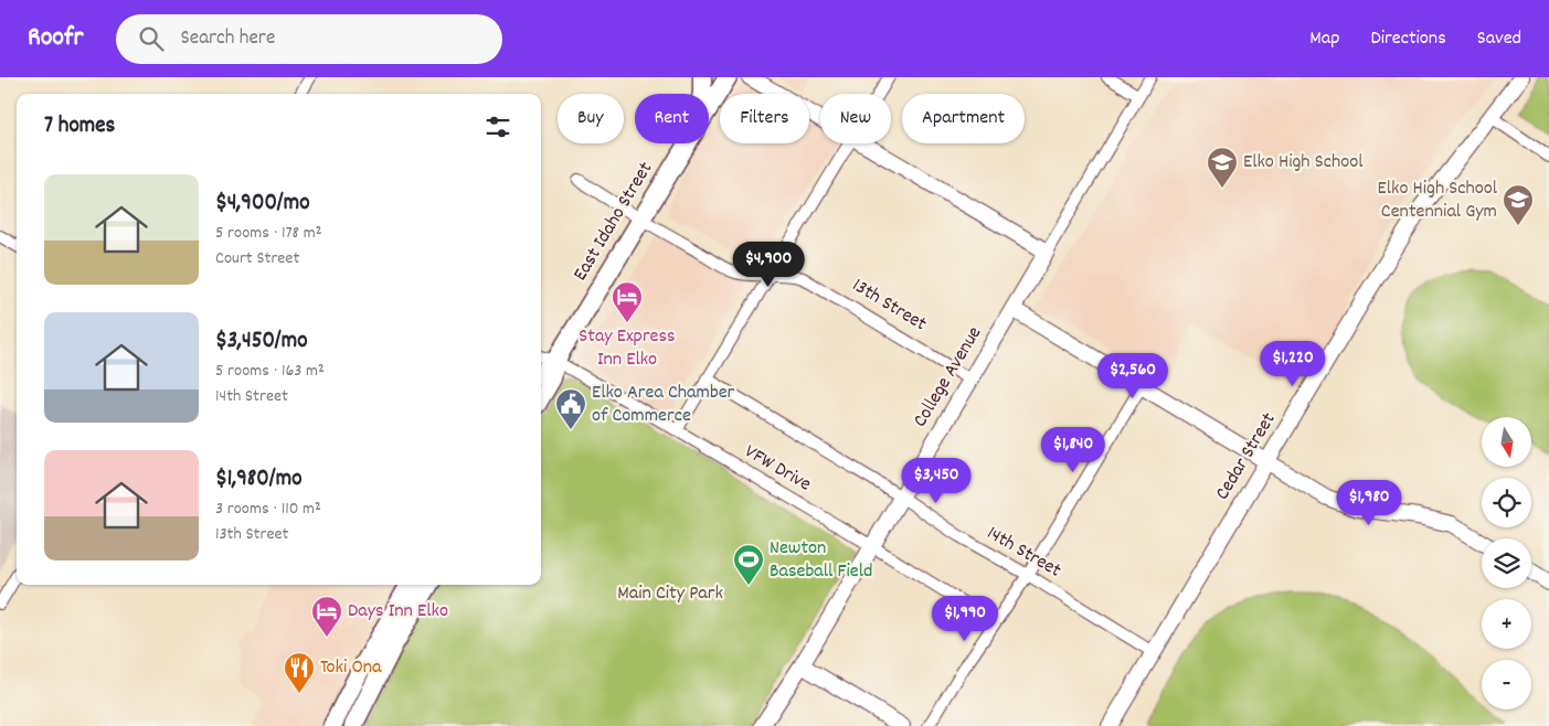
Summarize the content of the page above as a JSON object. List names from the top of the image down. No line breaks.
{"streets":{"main road":["East Idaho Street"],"street":["13th Street","College Avenue","Cedar Street","VFW Drive","14th Street"]},"crossings":[["East Idaho Street","13th Street"],["East Idaho Street","VFW Drive"],["13th Street","College Avenue"],["College Avenue","VFW Drive"],["College Avenue","14th Street"],["Cedar Street","14th Street"]],"parks":["Main City Park"],"places":{"school or university":["Elko High School","Elko High School Centennial Gym"],"hotel":["Stay Express Inn Elko","Days Inn Elko"],"public building":["Elko Area Chamber of Commerce"],"sports":["Newton Baseball Field"],"restaurant":["Toki Ona"]},"north":"bottom","page":{"header":"Roofr","search":"Search here","nav":["Map","Directions","Saved"],"chip":["Buy","Rent","Filters","New","Apartment"],"heading":"7 homes","list":[{"name":"$4,900/mo","note":"5 rooms · 178 m² · Court Street"},{"name":"$3,450/mo","note":"5 rooms · 163 m² · 14th Street"},{"name":"$1,980/mo","note":"3 rooms · 110 m² · 13th Street"}],"price":["$4,900","$1,220","$2,560","$1,840","$3,450","$1,980","$1,990"],"map_buttons":["+","−"]}}
